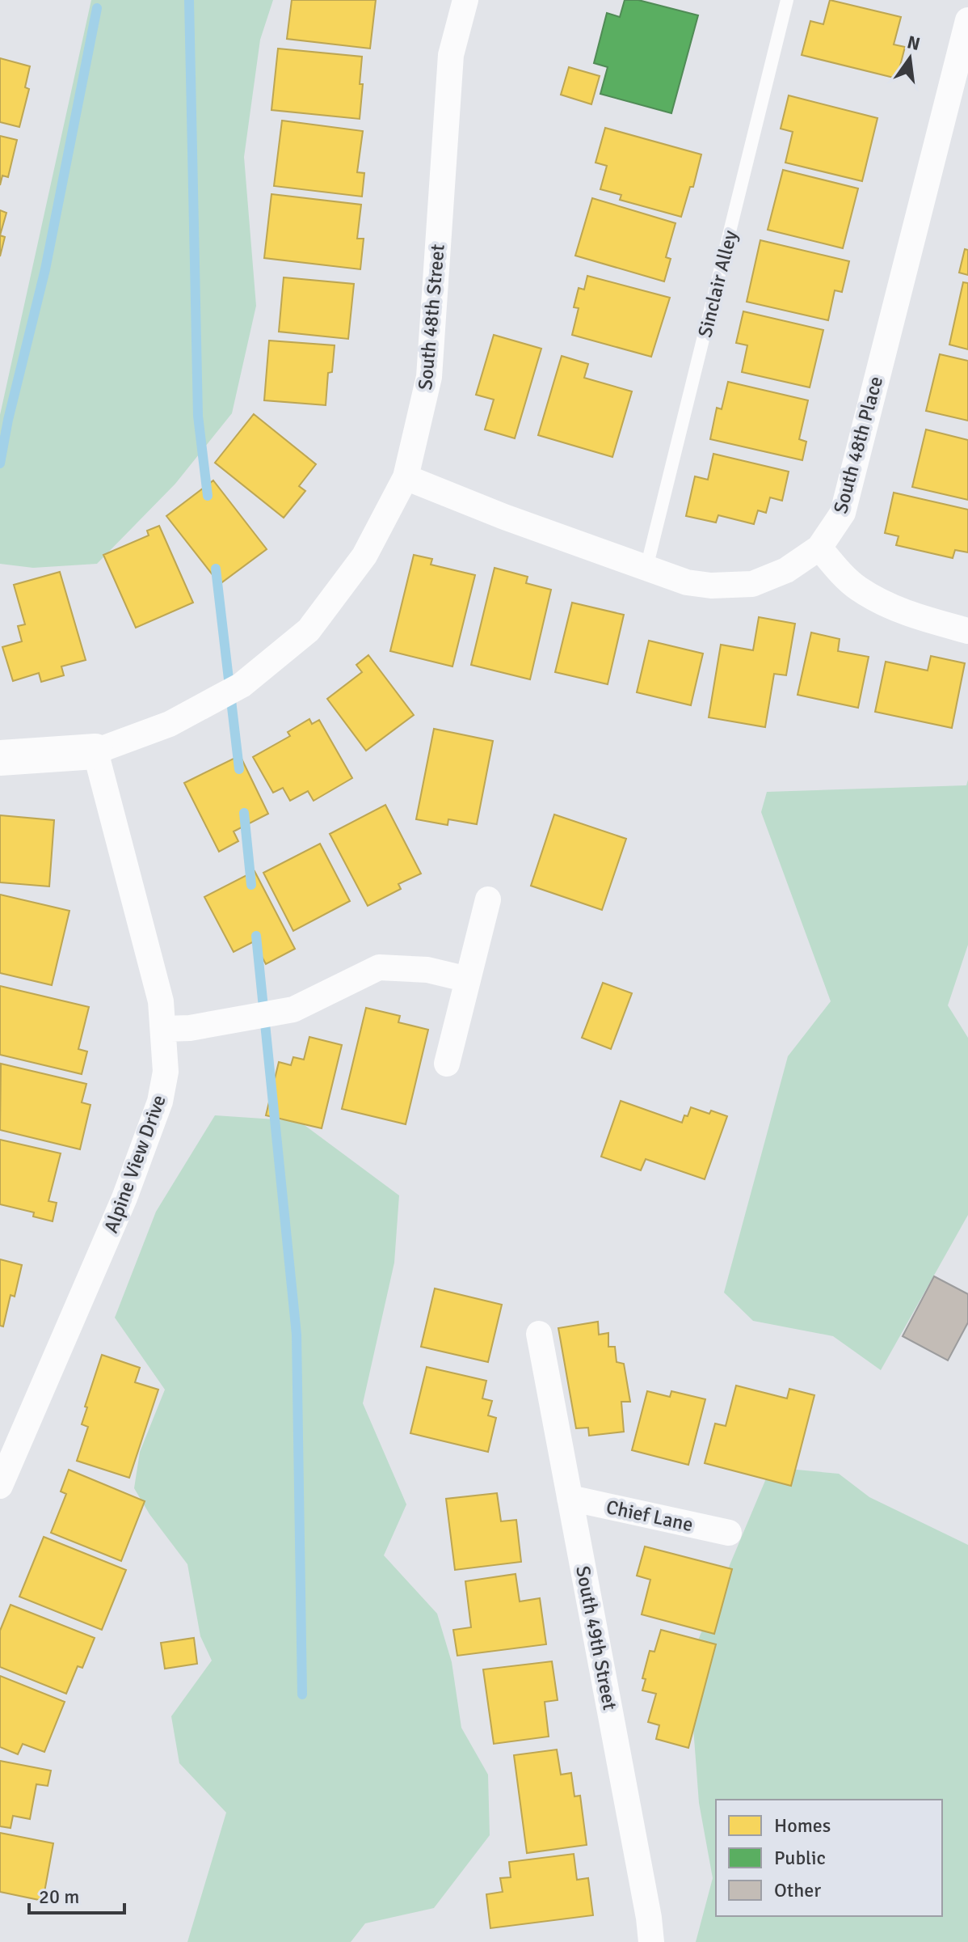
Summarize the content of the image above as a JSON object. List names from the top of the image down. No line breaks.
{"streets":{"street":["South 48th Street","South 48th Place","Alpine View Drive","Chief Lane","South 49th Street"],"lane":["Sinclair Alley"]},"crossings":[["Sinclair Alley","South 48th Place"],["South 48th Street","South 48th Place"],["South 48th Street","Alpine View Drive"],["Chief Lane","South 49th Street"]],"legend":["Homes","Public","Other"],"scale_bar":"20 m","north":"top"}
